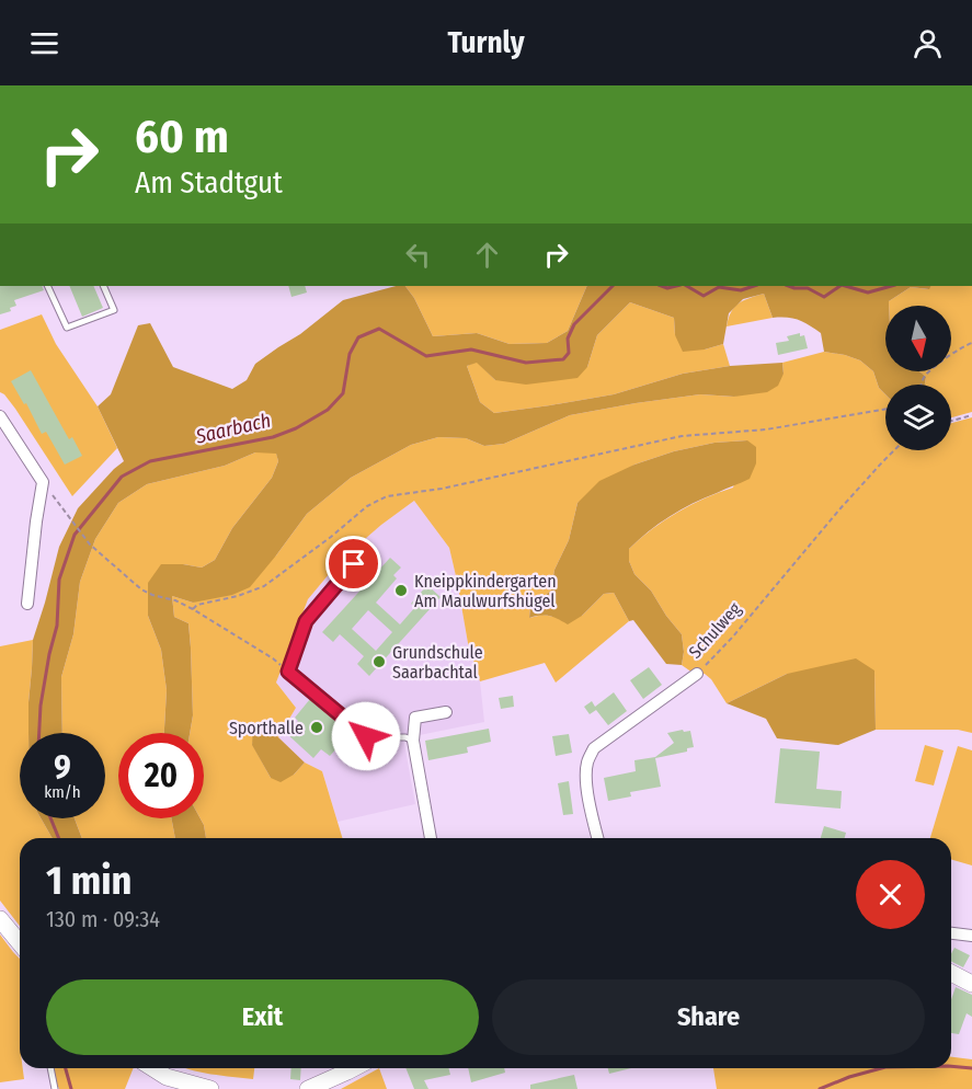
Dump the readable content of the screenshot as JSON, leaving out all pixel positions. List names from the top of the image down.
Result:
{
  "streets": {
    "street": ["Schulweg"]
  },
  "water": ["Saarbach"],
  "places": ["Kneippkindergarten Am Maulwurfshügel", "Grundschule Saarbachtal", "Sporthalle"],
  "north": "bottom",
  "page": {
    "header": "Turnly",
    "turn": ["60 m", "Am Stadtgut"],
    "speed": "9 km/h",
    "limit": "20",
    "heading": ["1 min", "130 m · 09:34"],
    "buttons": ["Exit", "Share"]
  }
}
